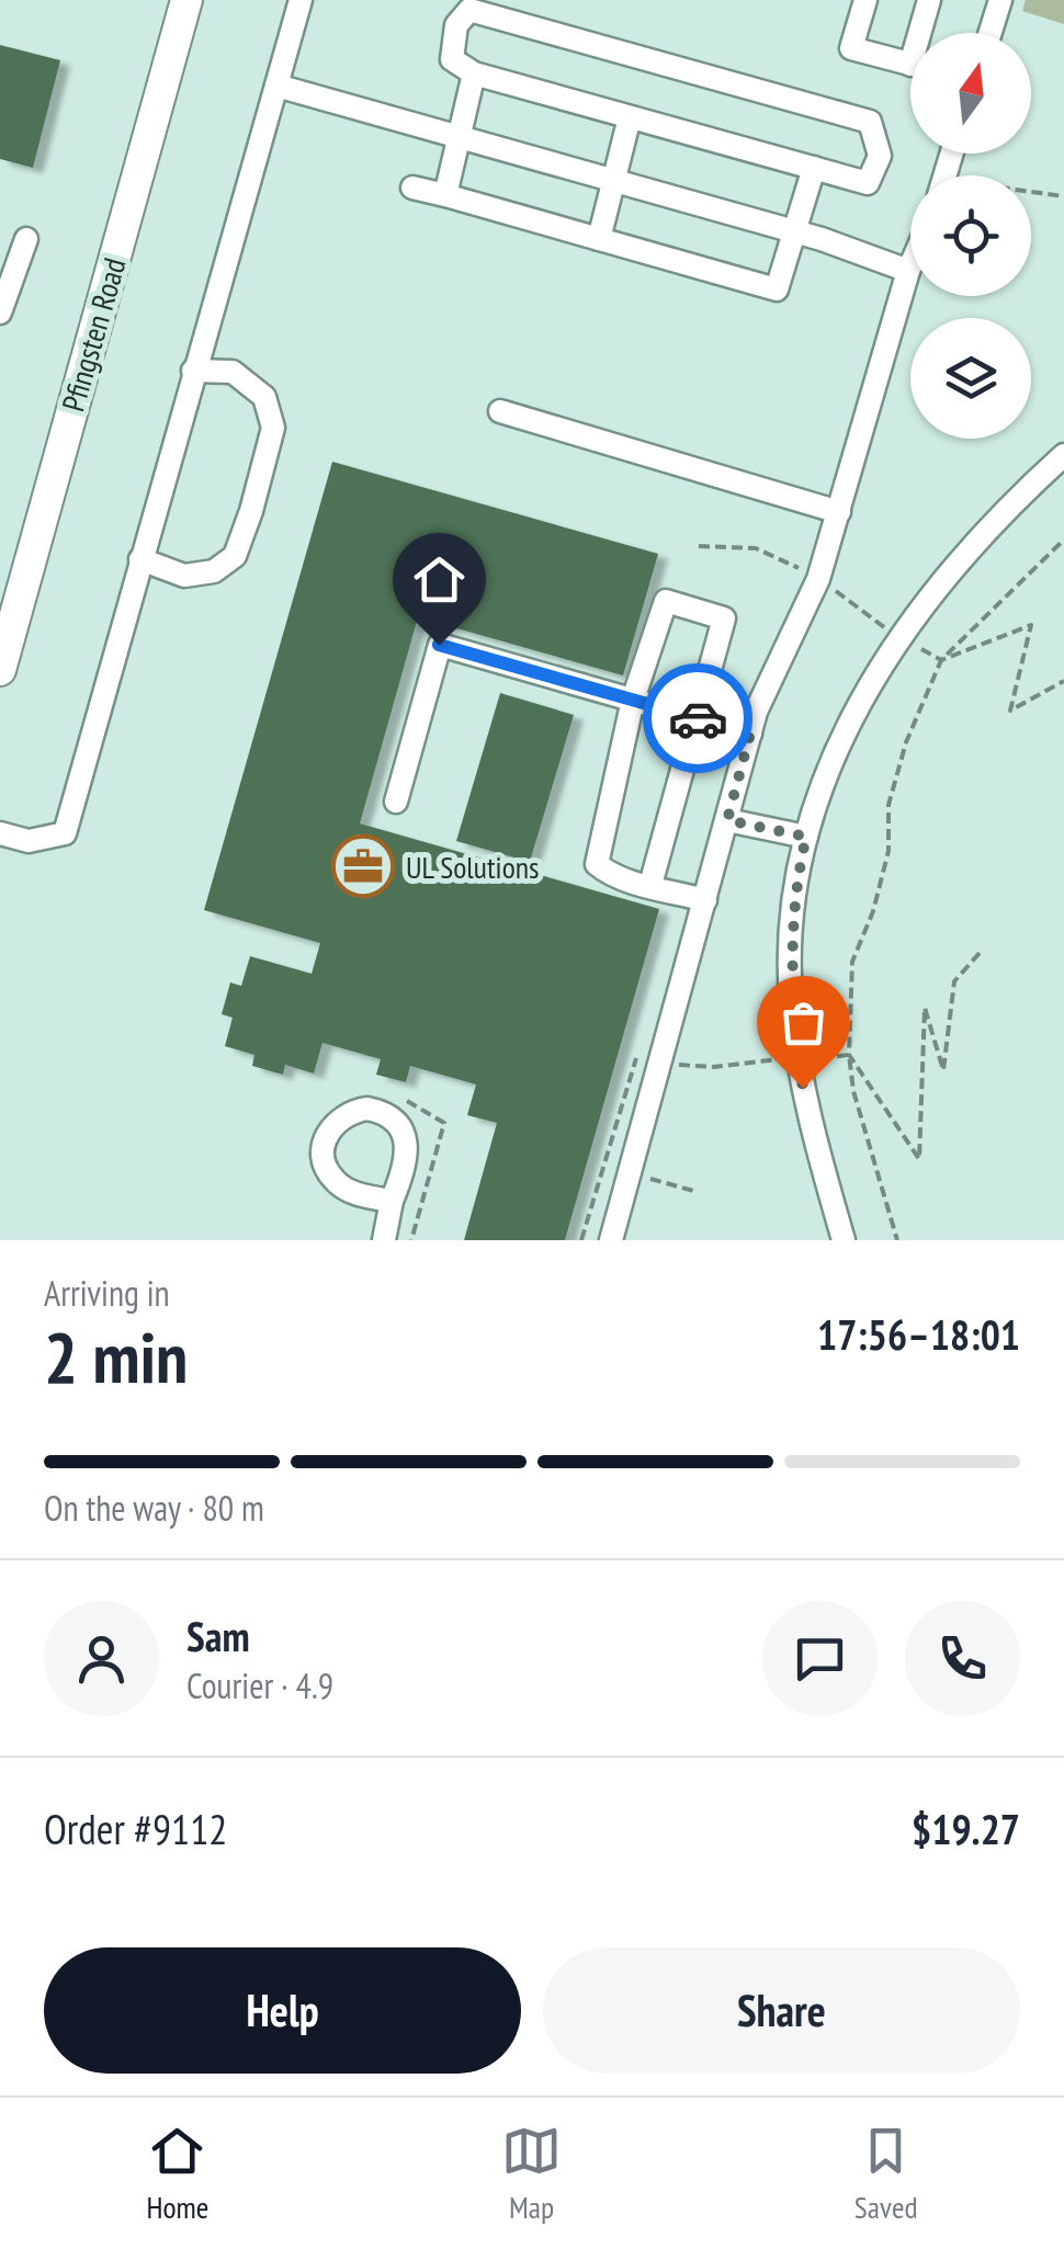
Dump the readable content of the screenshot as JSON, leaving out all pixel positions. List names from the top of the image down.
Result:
{
  "streets": {
    "main road": ["Pfingsten Road"]
  },
  "places": {
    "office": ["UL Solutions"]
  },
  "north": "top",
  "page": {
    "heading": ["2 min", "Arriving in", "17:56–18:01"],
    "panel": [
      "Sam",
      "Courier · 4.9",
      "Order #9112",
      "$19.27"
    ],
    "bar": "On the way · 80 m",
    "buttons": ["Help", "Share"],
    "tabs": ["Home", "Map", "Saved"]
  }
}
